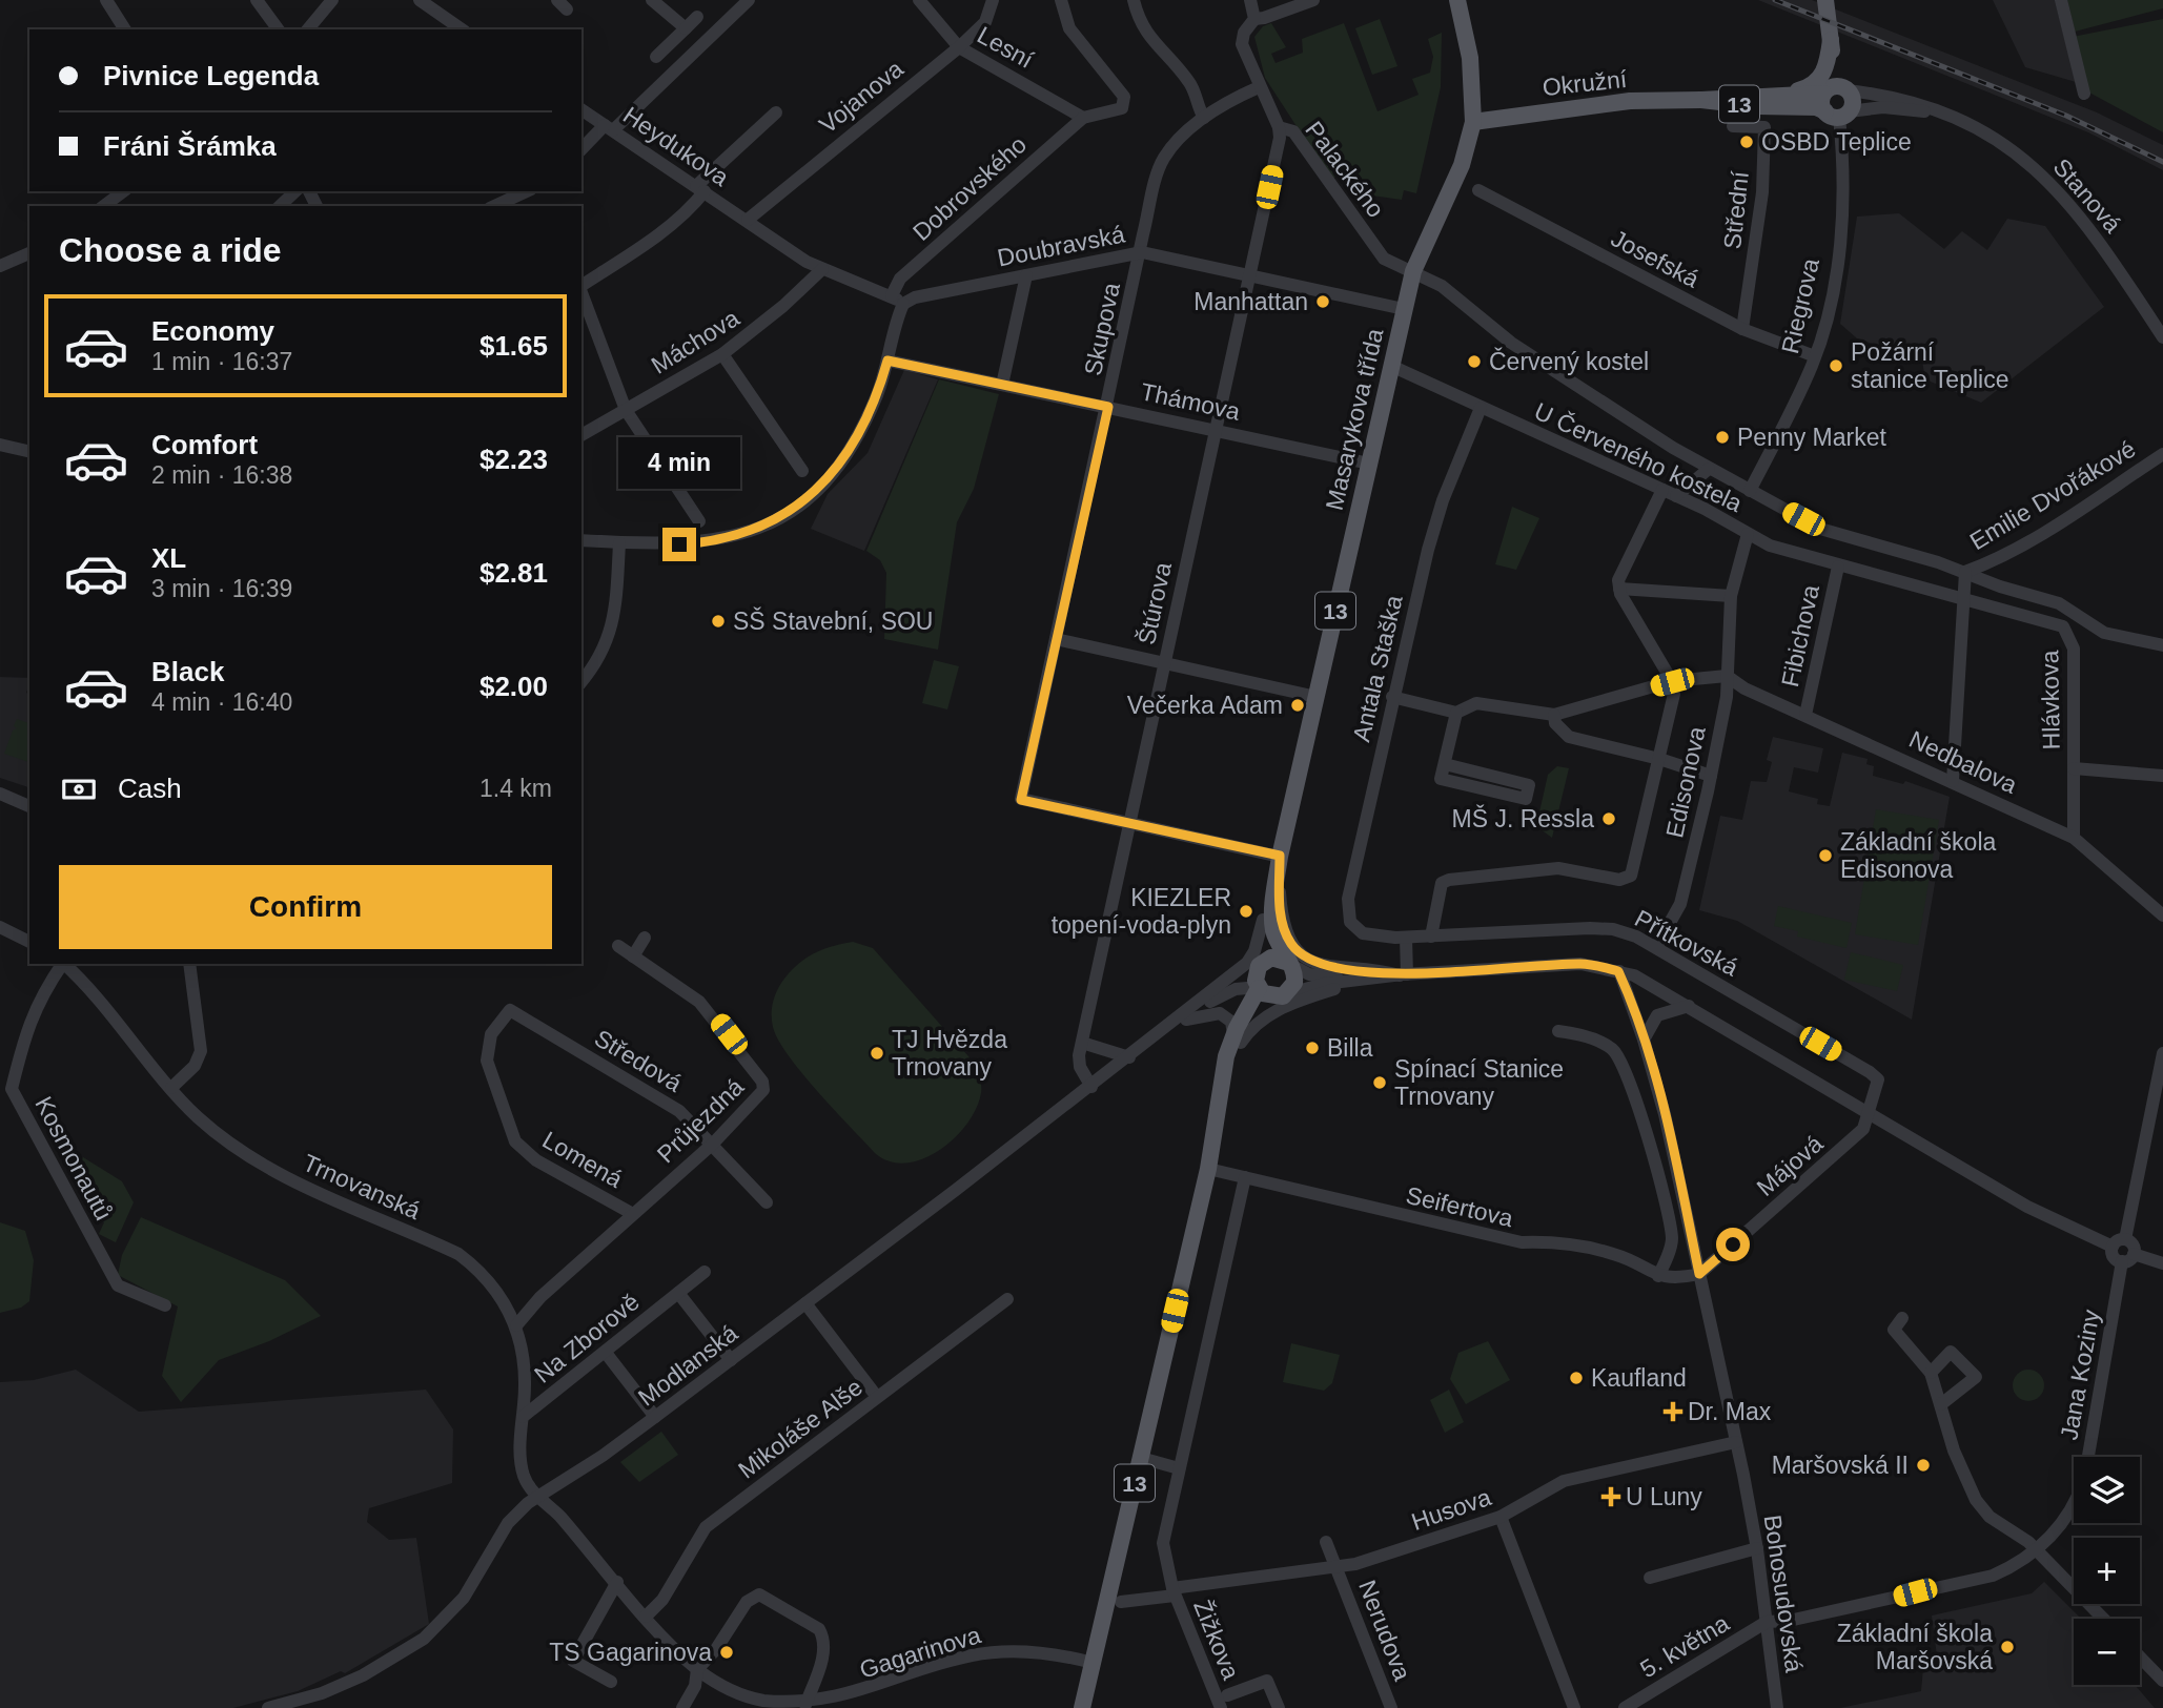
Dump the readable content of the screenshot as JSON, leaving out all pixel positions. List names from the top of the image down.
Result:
{
  "streets": {
    "main road": ["Okružní", "13", "Masarykova třída"],
    "street": [
      "Lesní",
      "Vojanova",
      "Heydukova",
      "Palackého",
      "Dobrovského",
      "Stanová",
      "Střední",
      "Doubravská",
      "Josefská",
      "Riegrova",
      "Skupova",
      "Máchova",
      "Thámova",
      "U Červeného kostela",
      "Emilie Dvořákové",
      "Štúrova",
      "Fibichova",
      "Antala Staška",
      "Hlávkova",
      "Nedbalova",
      "Edisonova",
      "Přítkovská",
      "Středová",
      "Průjezdná",
      "Kosmonautů",
      "Lomená",
      "Májová",
      "Trnovanská",
      "Seifertova",
      "Na Zborově",
      "Modlanská",
      "Jana Koziny",
      "Mikoláše Alše",
      "Husova",
      "Bohosudovská",
      "Nerudova",
      "Žižkova",
      "5. května",
      "Gagarinova"
    ]
  },
  "crossings": [
    ["Lesní", "Vojanova"],
    ["Lesní", "Dobrovského"],
    ["Okružní", "13"],
    ["Okružní", "Stanová"],
    ["Okružní", "Riegrova"],
    ["Okružní", "Masarykova třída"],
    ["Vojanova", "Heydukova"],
    ["13", "Stanová"],
    ["13", "Riegrova"],
    ["Palackého", "Skupova"],
    ["Palackého", "Masarykova třída"],
    ["Palackého", "U Červeného kostela"],
    ["Palackého", "Štúrova"],
    ["Dobrovského", "Doubravská"],
    ["Stanová", "Riegrova"],
    ["Střední", "Josefská"],
    ["Doubravská", "Skupova"],
    ["Doubravská", "Masarykova třída"],
    ["Doubravská", "Štúrova"],
    ["Josefská", "Riegrova"],
    ["Riegrova", "U Červeného kostela"],
    ["Skupova", "Thámova"],
    ["Skupova", "Štúrova"],
    ["Thámova", "Masarykova třída"],
    ["Thámova", "Štúrova"],
    ["Masarykova třída", "U Červeného kostela"],
    ["Masarykova třída", "Seifertova"],
    ["Masarykova třída", "Gagarinova"],
    ["U Červeného kostela", "Emilie Dvořákové"],
    ["U Červeného kostela", "Fibichova"],
    ["U Červeného kostela", "Antala Staška"],
    ["U Červeného kostela", "Hlávkova"],
    ["U Červeného kostela", "Edisonova"],
    ["Štúrova", "Modlanská"],
    ["Fibichova", "Nedbalova"],
    ["Antala Staška", "Přítkovská"],
    ["Hlávkova", "Nedbalova"],
    ["Nedbalova", "Edisonova"],
    ["Edisonova", "Přítkovská"],
    ["Přítkovská", "Májová"],
    ["Středová", "Průjezdná"],
    ["Středová", "Lomená"],
    ["Průjezdná", "Lomená"],
    ["Průjezdná", "Trnovanská"],
    ["Májová", "Seifertova"],
    ["Májová", "Bohosudovská"],
    ["Trnovanská", "Na Zborově"],
    ["Trnovanská", "Modlanská"],
    ["Trnovanská", "Gagarinova"],
    ["Seifertova", "Bohosudovská"],
    ["Seifertova", "Žižkova"],
    ["Modlanská", "Gagarinova"],
    ["Jana Koziny", "Bohosudovská"],
    ["Jana Koziny", "5. května"],
    ["Mikoláše Alše", "Gagarinova"],
    ["Husova", "Bohosudovská"],
    ["Husova", "Nerudova"],
    ["Husova", "Žižkova"],
    ["Bohosudovská", "5. května"]
  ],
  "places": {
    "other": [
      "OSBD Teplice",
      "Manhattan",
      "Červený kostel",
      "Požární stanice Teplice",
      "Penny Market",
      "SŠ Stavební, SOU",
      "Večerka Adam",
      "MŠ J. Ressla",
      "Základní škola Edisonova",
      "KIEZLER topení-voda-plyn",
      "Billa",
      "TJ Hvězda Trnovany",
      "Spínací Stanice Trnovany",
      "Kaufland",
      "Maršovská II",
      "Základní škola Maršovská",
      "TS Gagarinova"
    ],
    "health": ["Dr. Max", "U Luny"]
  },
  "page": {
    "banner": ["Pivnice Legenda", "Fráni Šrámka"],
    "heading": "Choose a ride",
    "list": [
      {
        "name": "Economy",
        "note": "1 min · 16:37",
        "value": "$1.65"
      },
      {
        "name": "Comfort",
        "note": "2 min · 16:38",
        "value": "$2.23"
      },
      {
        "name": "XL",
        "note": "3 min · 16:39",
        "value": "$2.81"
      },
      {
        "name": "Black",
        "note": "4 min · 16:40",
        "value": "$2.00"
      }
    ],
    "bubble": "4 min",
    "pay": ["Cash", "1.4 km"],
    "buttons": "Confirm",
    "map_buttons": ["+", "−"]
  }
}
